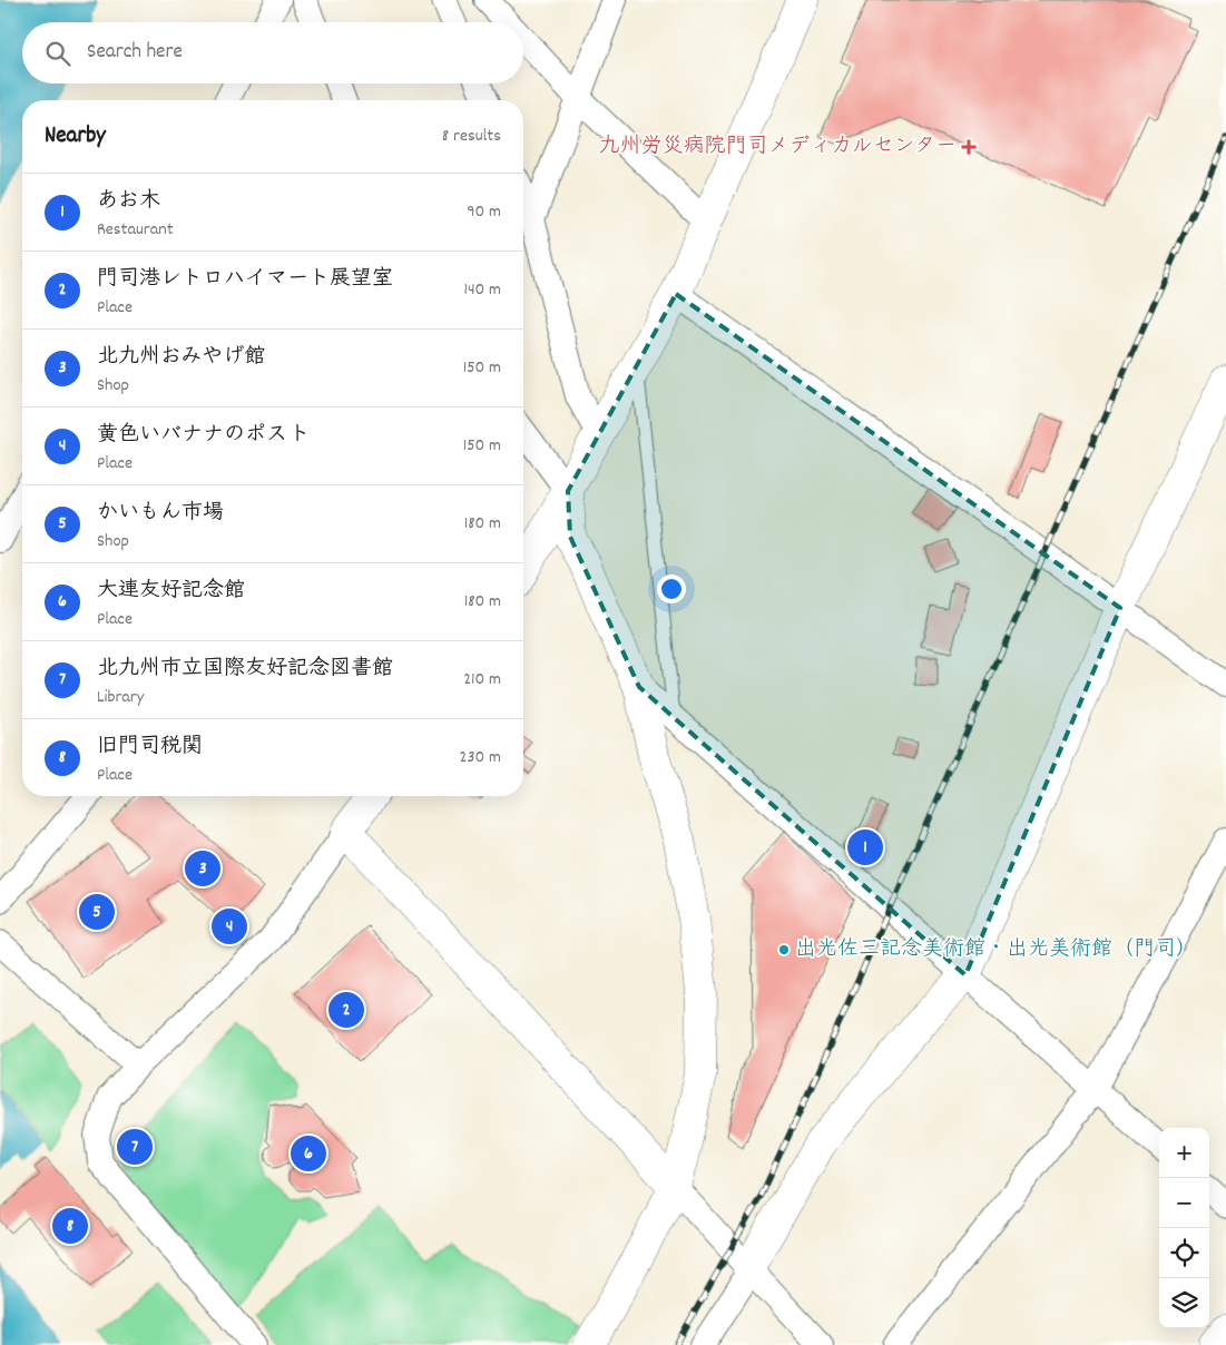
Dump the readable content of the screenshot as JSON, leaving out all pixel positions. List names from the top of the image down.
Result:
{
  "places": {
    "health": ["九州労災病院門司メディカルセンター"],
    "other": ["出光佐三記念美術館・出光美術館（門司）"]
  },
  "page": {
    "search": "Search here",
    "heading": ["Nearby", "8 results"],
    "list": [
      {
        "mark": "1",
        "name": "あお木",
        "note": "Restaurant",
        "value": "90 m"
      },
      {
        "mark": "2",
        "name": "門司港レトロハイマート展望室",
        "note": "Place",
        "value": "140 m"
      },
      {
        "mark": "3",
        "name": "北九州おみやげ館",
        "note": "Shop",
        "value": "150 m"
      },
      {
        "mark": "4",
        "name": "黄色いバナナのポスト",
        "note": "Place",
        "value": "150 m"
      },
      {
        "mark": "5",
        "name": "かいもん市場",
        "note": "Shop",
        "value": "180 m"
      },
      {
        "mark": "6",
        "name": "大連友好記念館",
        "note": "Place",
        "value": "180 m"
      },
      {
        "mark": "7",
        "name": "北九州市立国際友好記念図書館",
        "note": "Library",
        "value": "210 m"
      },
      {
        "mark": "8",
        "name": "旧門司税関",
        "note": "Place",
        "value": "230 m"
      }
    ],
    "pins": [
      "1",
      "3",
      "5",
      "4",
      "2",
      "7",
      "6",
      "8"
    ],
    "map_buttons": ["+", "−"]
  }
}
